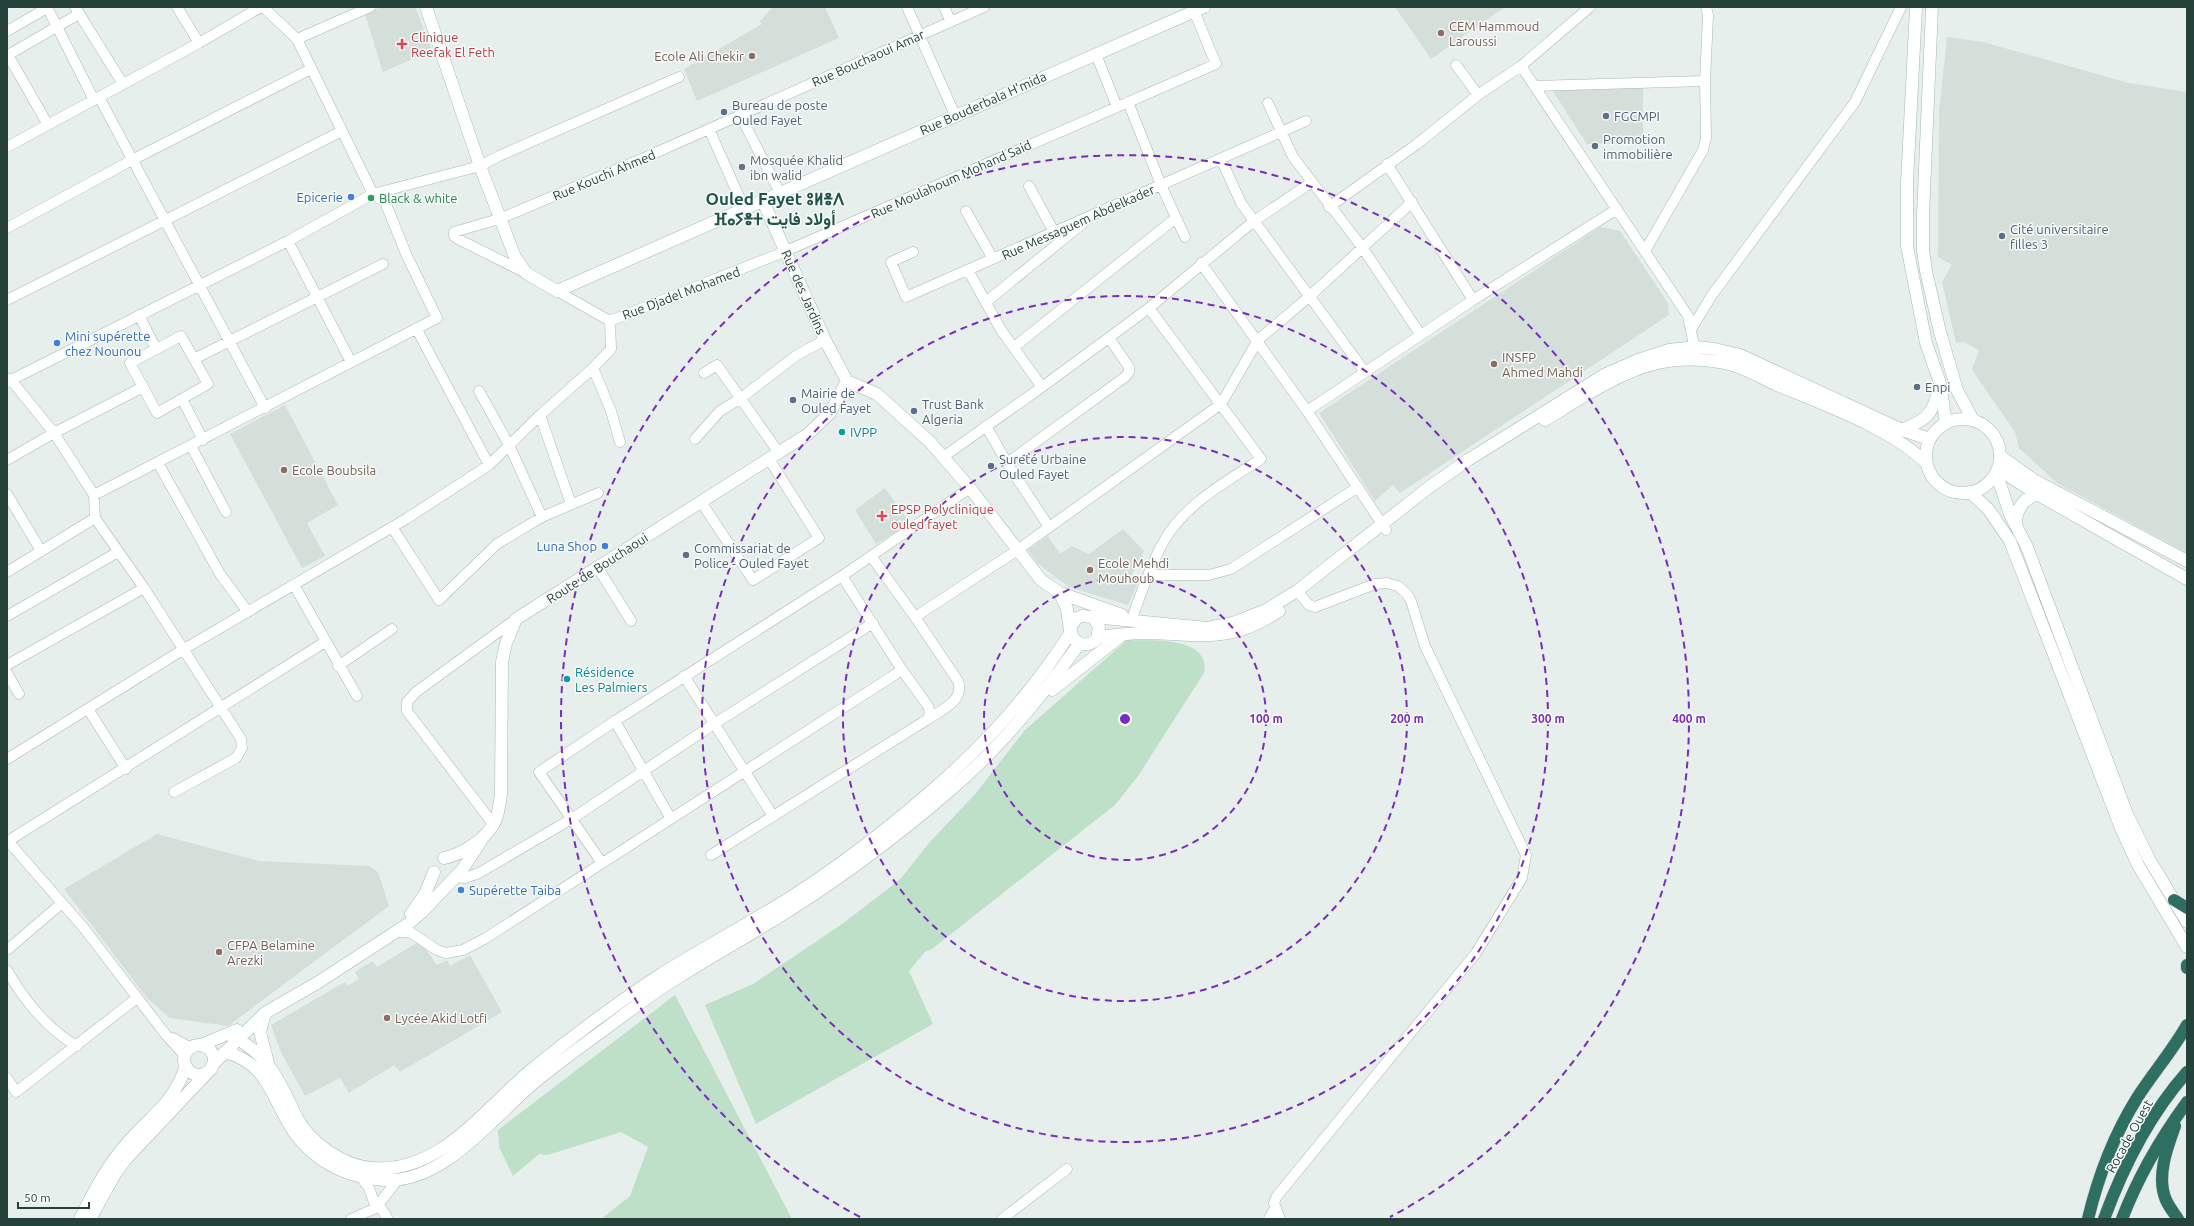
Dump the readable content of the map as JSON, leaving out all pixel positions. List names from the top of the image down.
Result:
{
  "streets": {
    "highway": ["Rocade Ouest"],
    "main road": ["Rue Bouderbala H'mida", "Rue des Jardins", "Route de Bouchaoui"],
    "street": [
      "Rue Bouchaoui Amar",
      "Rue Kouchi Ahmed",
      "Rue Moulahoum Mohand Said",
      "Rue Messaguem Abdelkader",
      "Rue Djadel Mohamed"
    ]
  },
  "crossings": [
    ["Rue Bouchaoui Amar", "Rue Kouchi Ahmed"],
    ["Rue Bouderbala H'mida", "Rue Moulahoum Mohand Said"],
    ["Rue Bouderbala H'mida", "Rue des Jardins"],
    ["Rue Bouderbala H'mida", "Rue Djadel Mohamed"],
    ["Rue Moulahoum Mohand Said", "Rue des Jardins"],
    ["Rue Moulahoum Mohand Said", "Rue Djadel Mohamed"],
    ["Rue des Jardins", "Rue Djadel Mohamed"],
    ["Rue des Jardins", "Route de Bouchaoui"]
  ],
  "districts": ["Ouled Fayet ⵓⵍⴻⴷ ⴼⴰⵢⴻⵜ أولاد فايت"],
  "places": {
    "other": [
      "CEM Hammoud Laroussi",
      "Ecole Ali Chekir",
      "Bureau de poste Ouled Fayet",
      "FGCMPI",
      "Promotion immobilière",
      "Mosquée Khalid ibn walid",
      "Epicerie",
      "Black & white",
      "Cité universitaire filles 3",
      "Mini supérette chez Nounou",
      "INSFP Ahmed Mahdi",
      "Enpi",
      "Mairie de Ouled Fayet",
      "Trust Bank Algeria",
      "IVPP",
      "Sureté Urbaine Ouled Fayet",
      "Ecole Boubsila",
      "Luna Shop",
      "Commissariat de Police - Ouled Fayet",
      "Ecole Mehdi Mouhoub",
      "Résidence Les Palmiers",
      "Supérette Taiba",
      "CFPA Belamine Arezki",
      "Lycée Akid Lotfi"
    ],
    "health": ["Clinique Reefak El Feth", "EPSP Polyclinique ouled fayet"]
  },
  "scale_bar": "50 m",
  "rings": [
    "100 m",
    "200 m",
    "300 m",
    "400 m"
  ]
}
